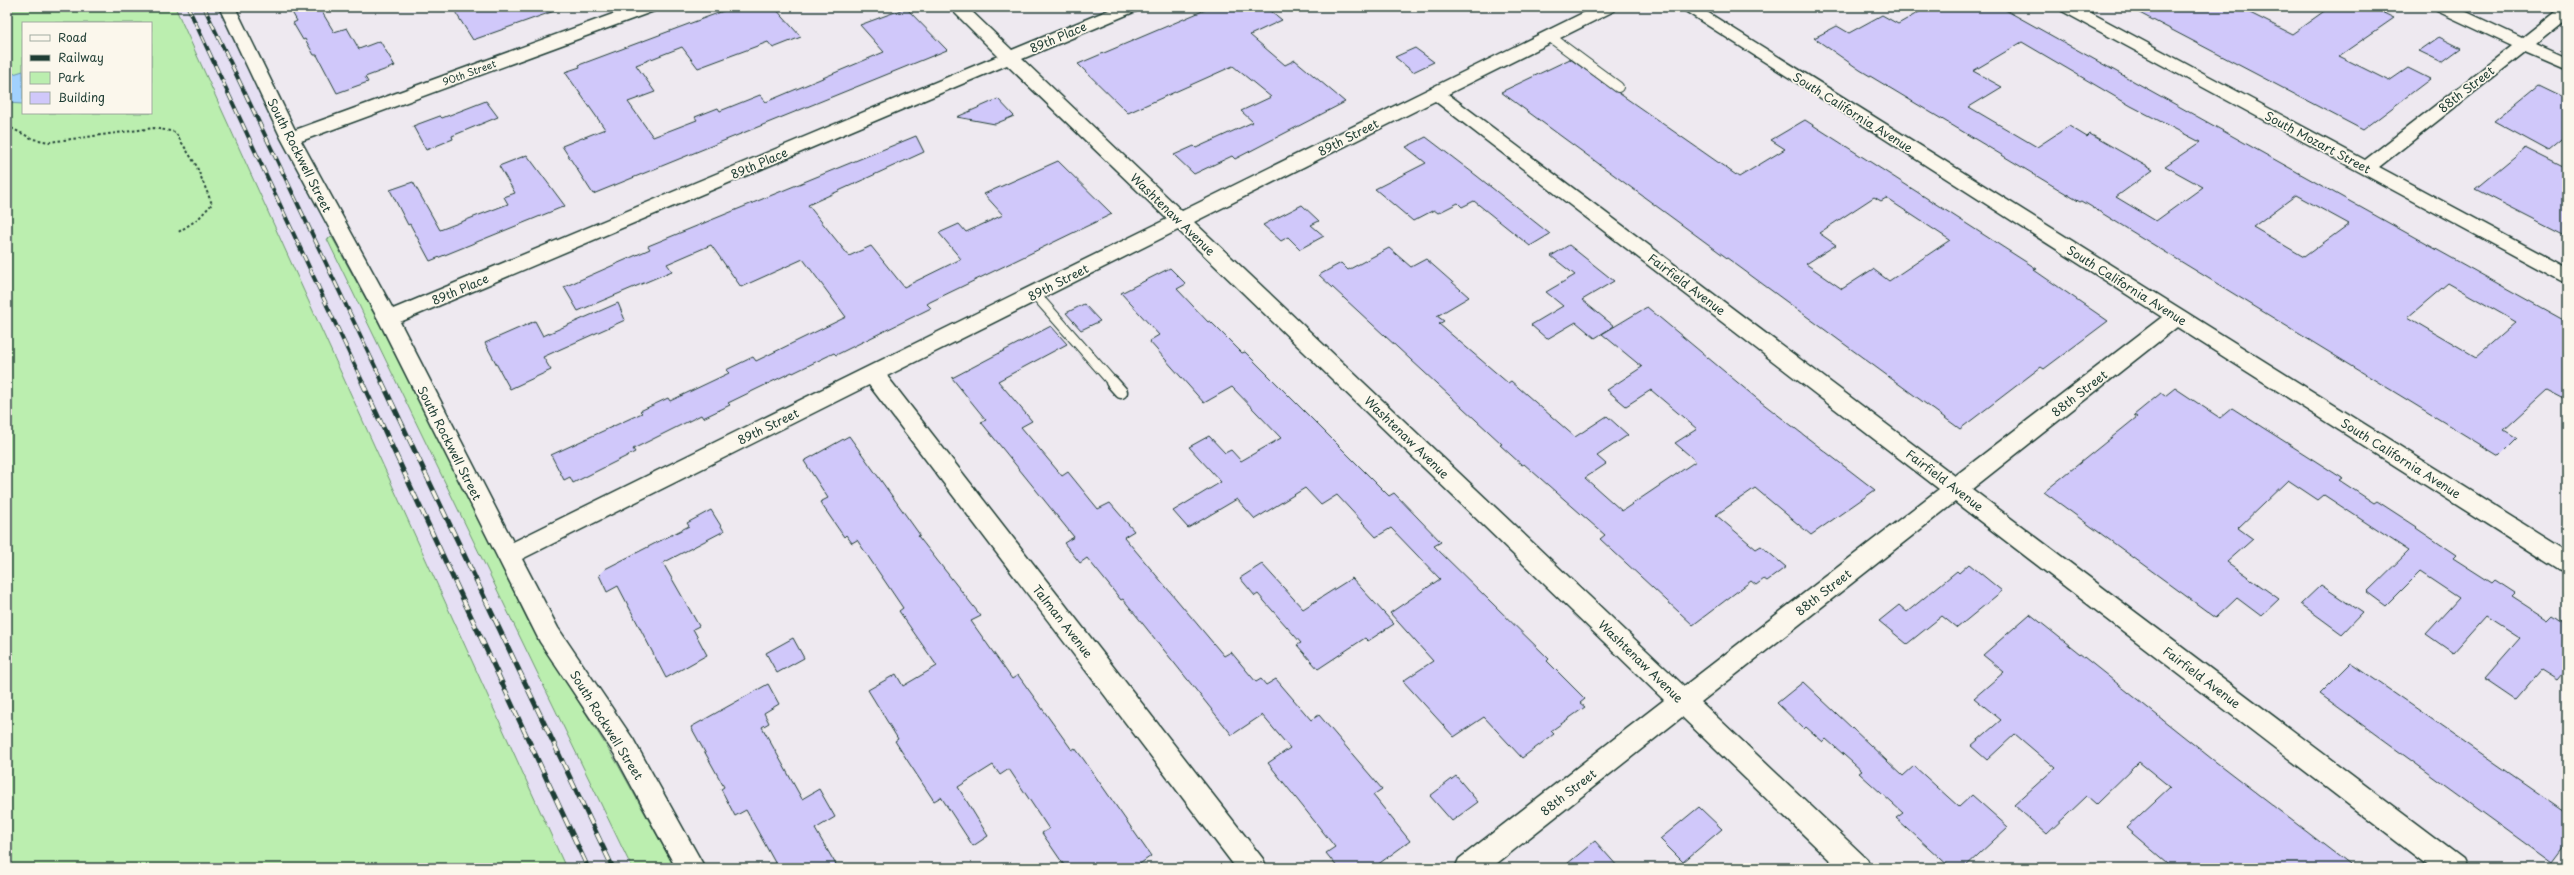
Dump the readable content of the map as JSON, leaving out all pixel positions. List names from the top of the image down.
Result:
{
  "streets": {
    "street": [
      "89th Place",
      "90th Street",
      "88th Street",
      "South California Avenue",
      "89th Street",
      "South Mozart Street",
      "South Rockwell Street",
      "Washtenaw Avenue",
      "Fairfield Avenue",
      "Talman Avenue"
    ]
  },
  "crossings": [
    ["89th Place", "South Rockwell Street"],
    ["89th Place", "Washtenaw Avenue"],
    ["90th Street", "South Rockwell Street"],
    ["88th Street", "South California Avenue"],
    ["88th Street", "South Mozart Street"],
    ["88th Street", "Washtenaw Avenue"],
    ["88th Street", "Fairfield Avenue"],
    ["89th Street", "South Rockwell Street"],
    ["89th Street", "Washtenaw Avenue"],
    ["89th Street", "Fairfield Avenue"],
    ["89th Street", "Talman Avenue"]
  ],
  "legend": [
    "Road",
    "Railway",
    "Park",
    "Building"
  ]
}
